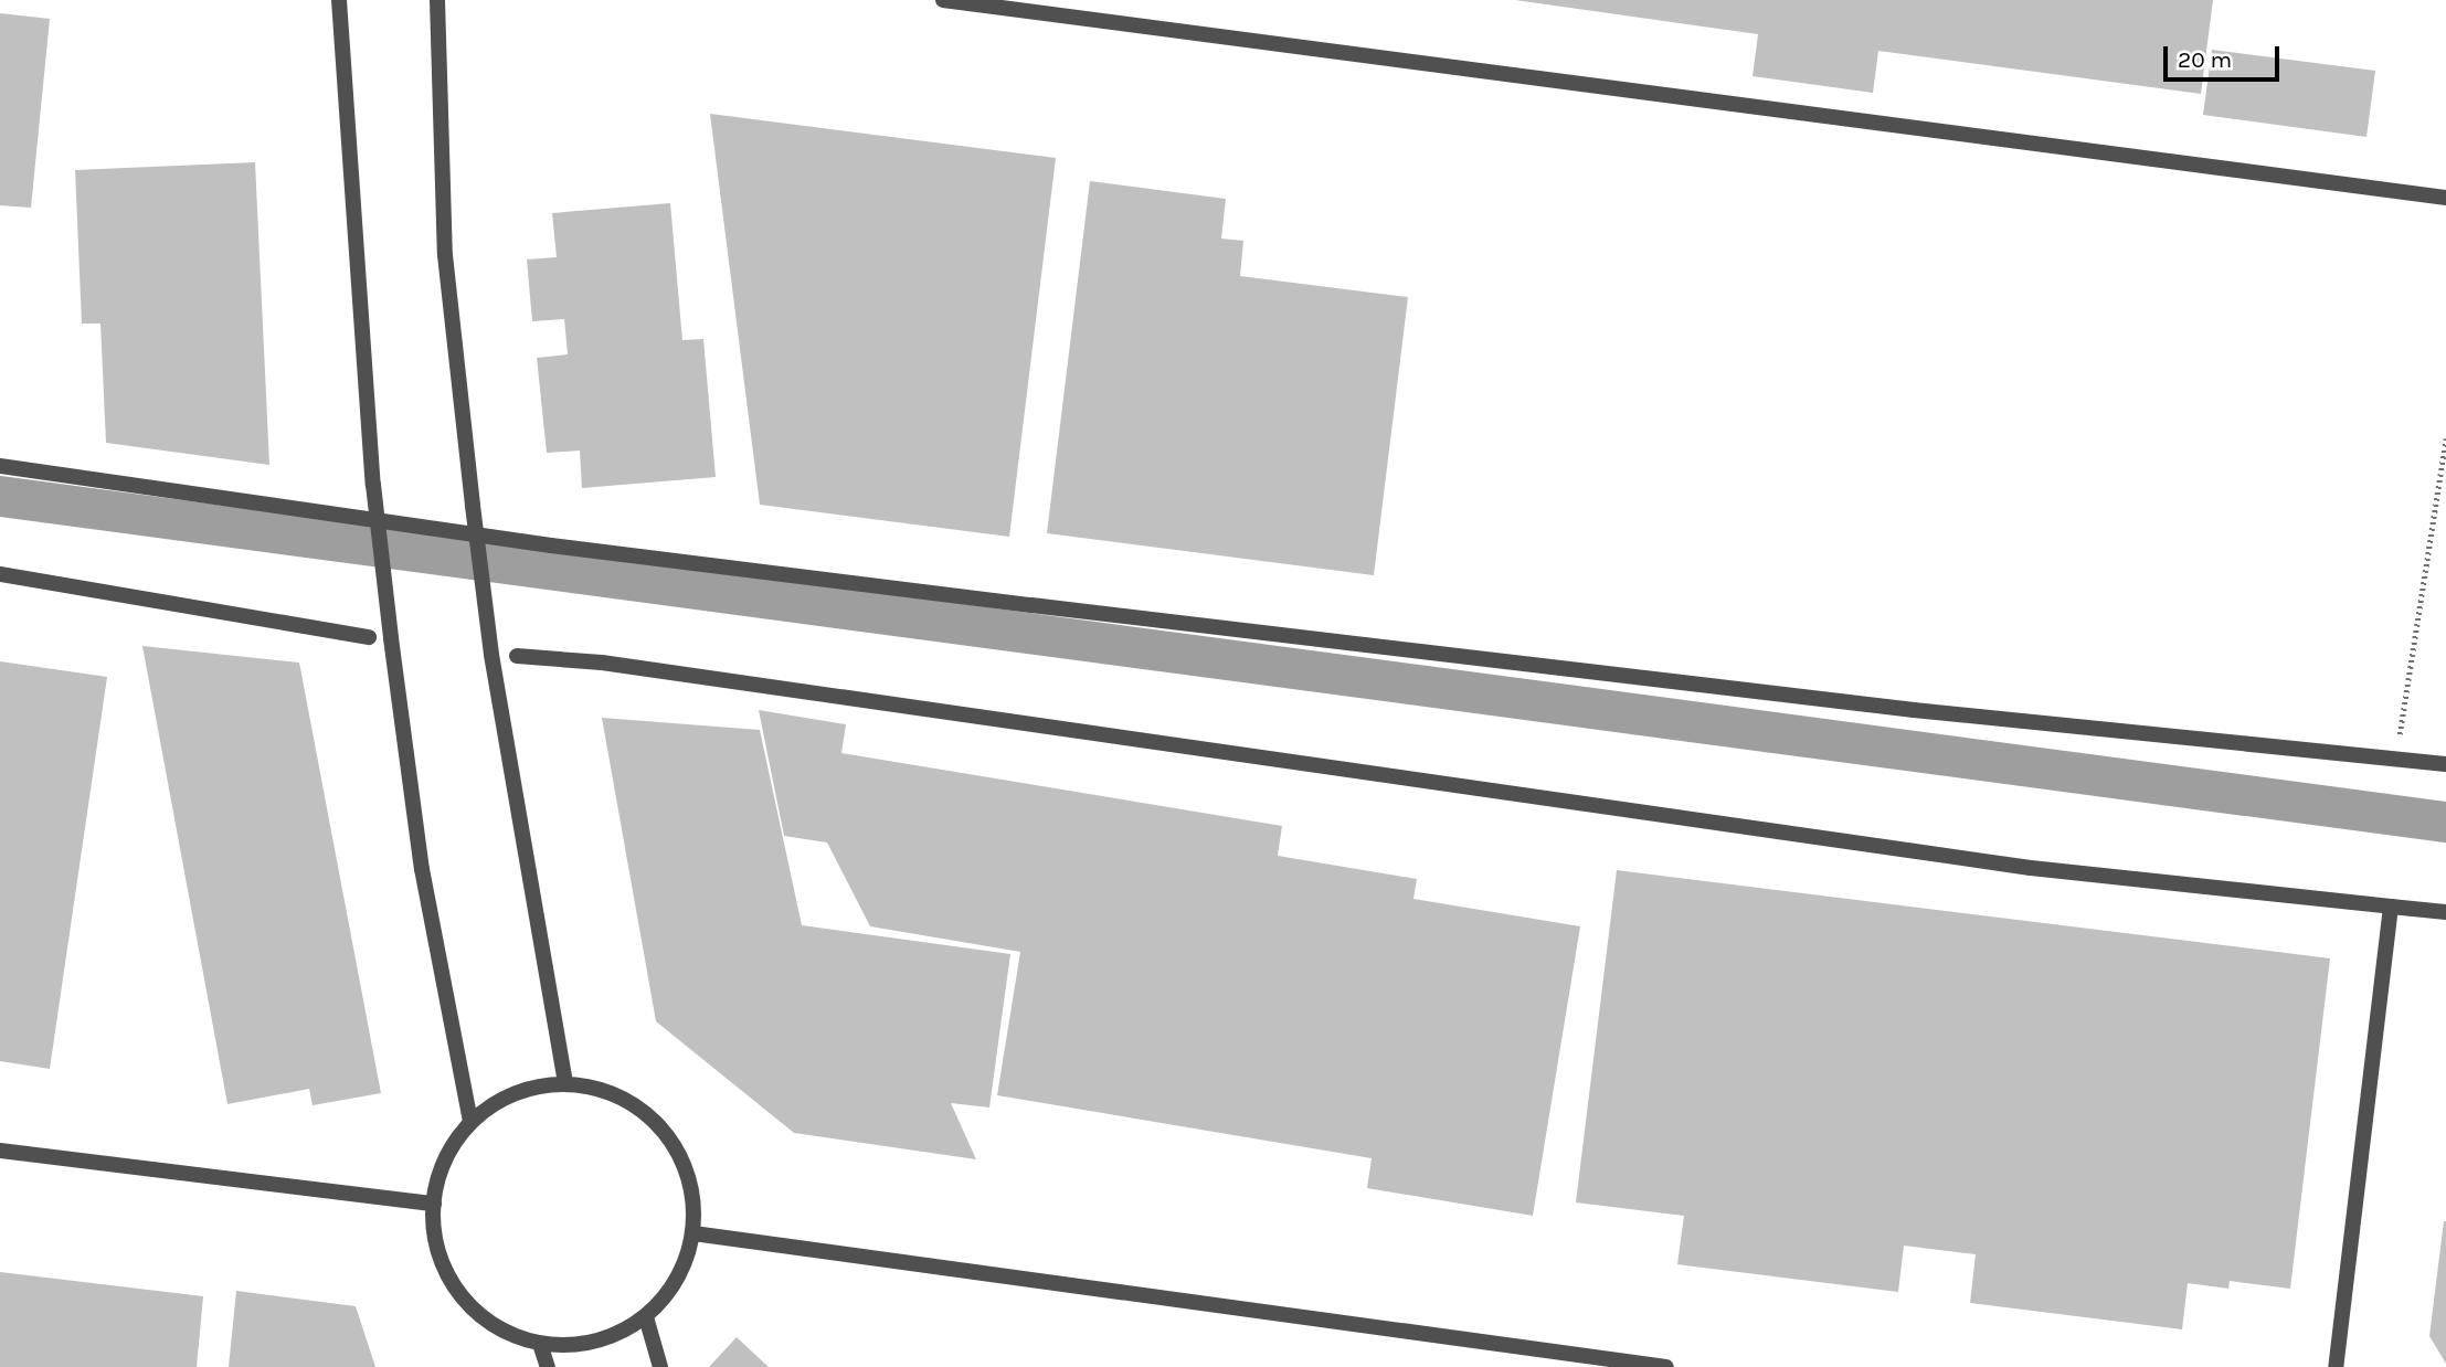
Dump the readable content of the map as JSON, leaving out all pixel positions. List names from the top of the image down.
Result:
{
  "scale_bar": "20 m"
}
